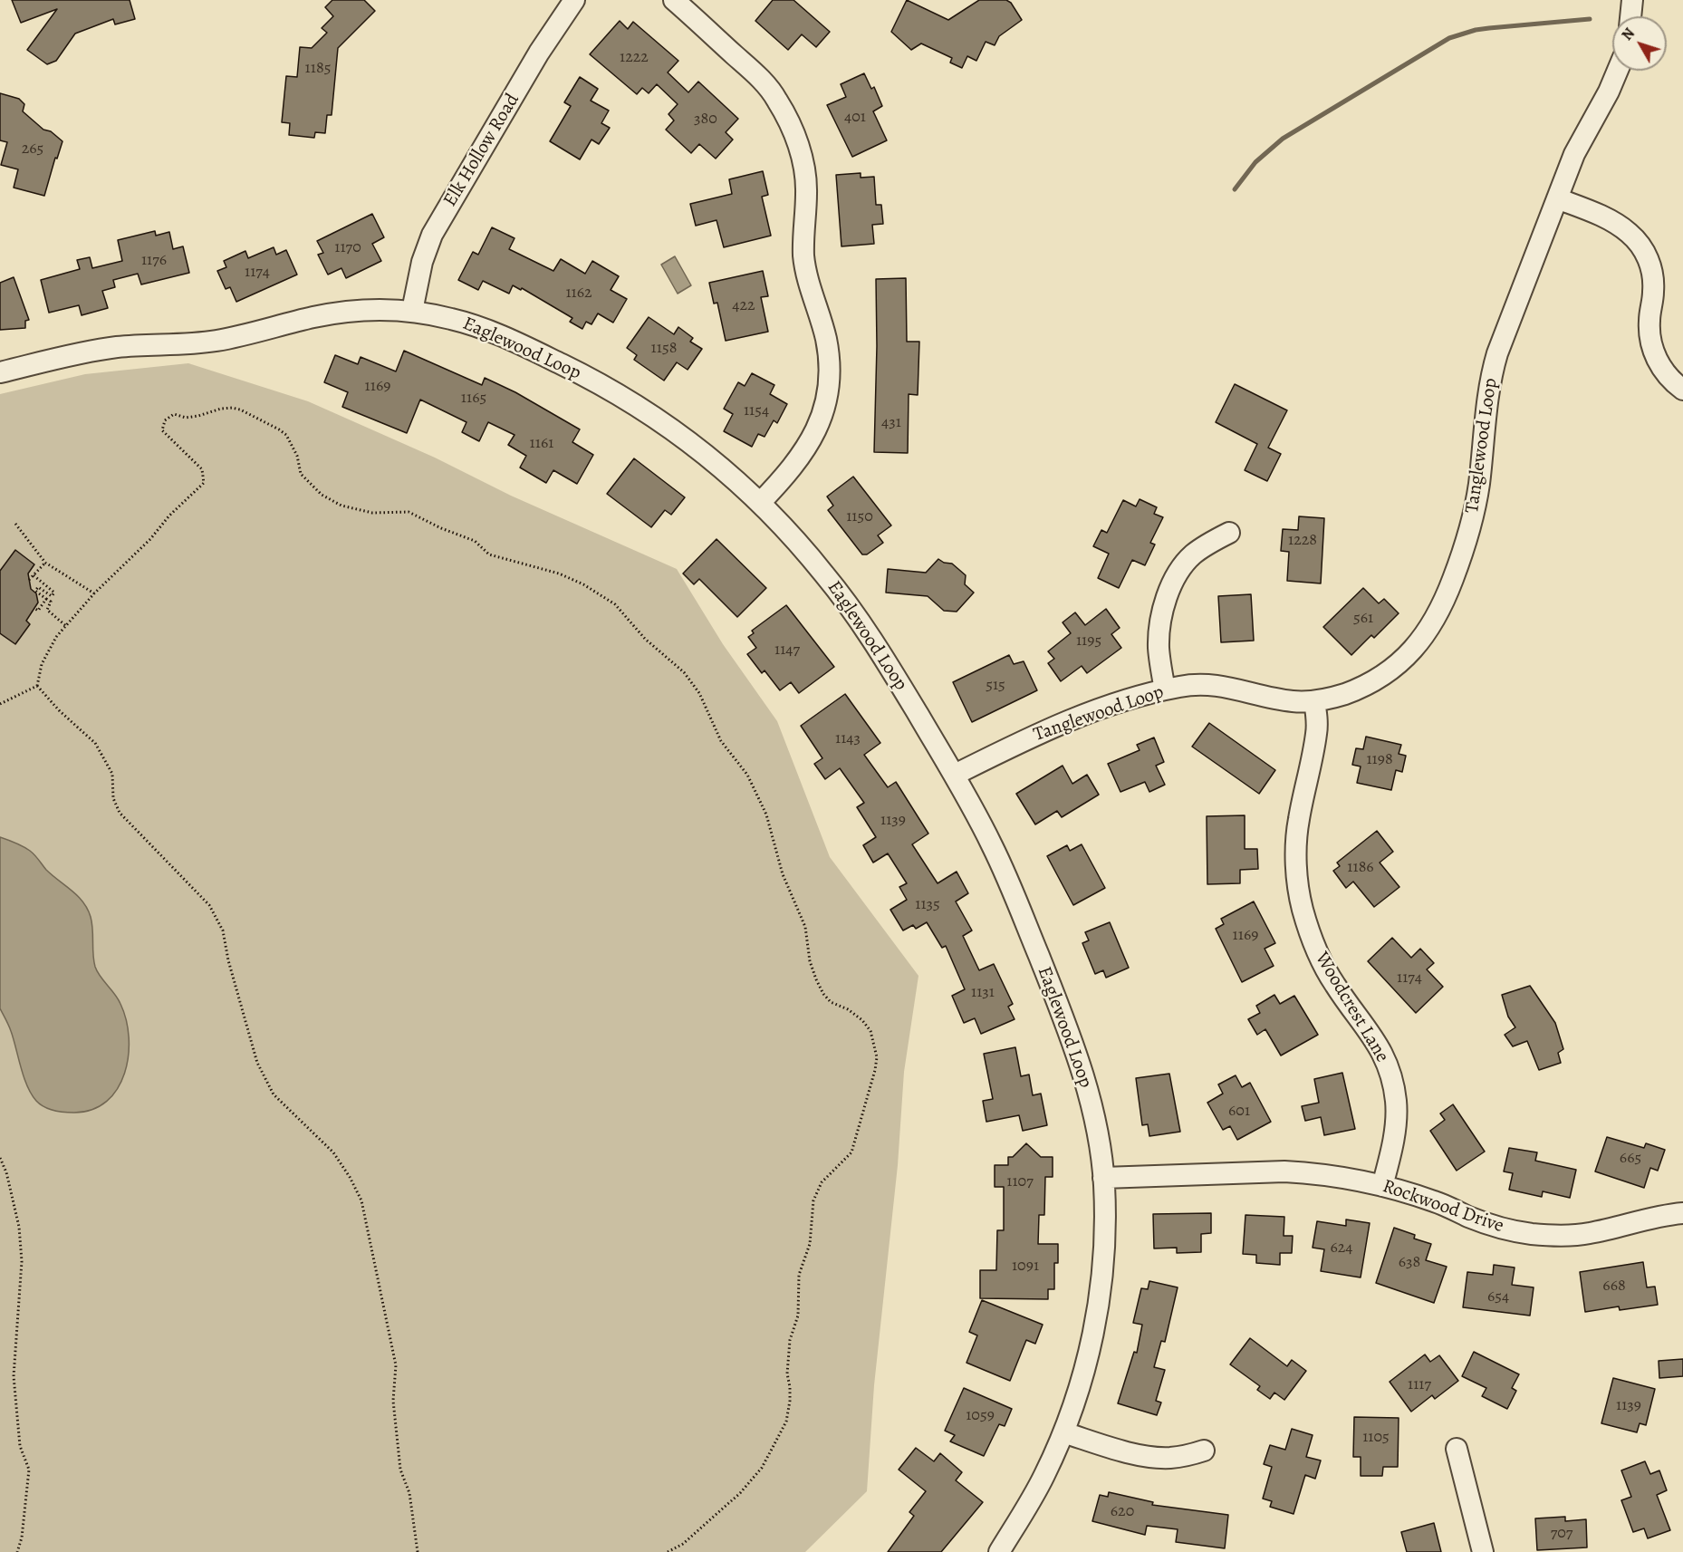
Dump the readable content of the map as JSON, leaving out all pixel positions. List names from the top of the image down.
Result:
{
  "streets": {
    "street": [
      "Elk Hollow Road",
      "Eaglewood Loop",
      "Tanglewood Loop",
      "Woodcrest Lane",
      "Rockwood Drive"
    ]
  },
  "crossings": [
    ["Elk Hollow Road", "Eaglewood Loop"],
    ["Eaglewood Loop", "Tanglewood Loop"],
    ["Eaglewood Loop", "Rockwood Drive"],
    ["Tanglewood Loop", "Woodcrest Lane"],
    ["Woodcrest Lane", "Rockwood Drive"]
  ],
  "house_numbers": [
    "1222",
    "1185",
    "401",
    "380",
    "265",
    "1170",
    "1176",
    "1174",
    "1162",
    "422",
    "1158",
    "1169",
    "1165",
    "1154",
    "431",
    "1161",
    "1150",
    "1228",
    "561",
    "1195",
    "1147",
    "515",
    "1143",
    "1198",
    "1139",
    "1186",
    "1135",
    "1169",
    "1174",
    "1131",
    "601",
    "665",
    "1107",
    "624",
    "638",
    "1091",
    "668",
    "654",
    "1117",
    "1139",
    "1059",
    "1105",
    "620",
    "707"
  ],
  "north": "top left"
}
